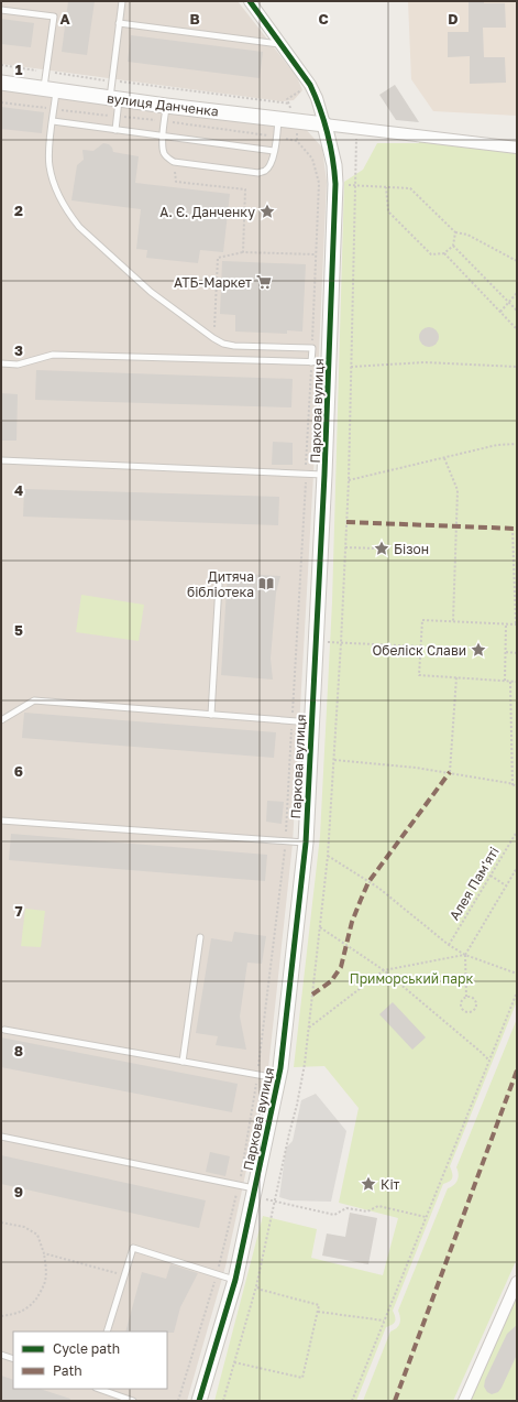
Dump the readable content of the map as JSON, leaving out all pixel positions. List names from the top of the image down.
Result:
{
  "streets": {
    "street": ["вулиця Данченка", "Паркова вулиця"],
    "path": ["Алея Пам'яті"]
  },
  "crossings": [
    ["вулиця Данченка", "Паркова вулиця"]
  ],
  "parks": ["Приморський парк"],
  "places": {
    "place": [
      "А. Є. Данченку",
      "Бізон",
      "Обеліск Cлави",
      "Кіт"
    ],
    "supermarket": ["АТБ-Маркет"],
    "library": ["Дитяча бібліотека"]
  },
  "legend": ["Cycle path", "Path"],
  "grid": {
    "columns": [
      "A",
      "B",
      "C",
      "D"
    ],
    "rows": [
      "1",
      "2",
      "3",
      "4",
      "5",
      "6",
      "7",
      "8",
      "9"
    ]
  }
}
